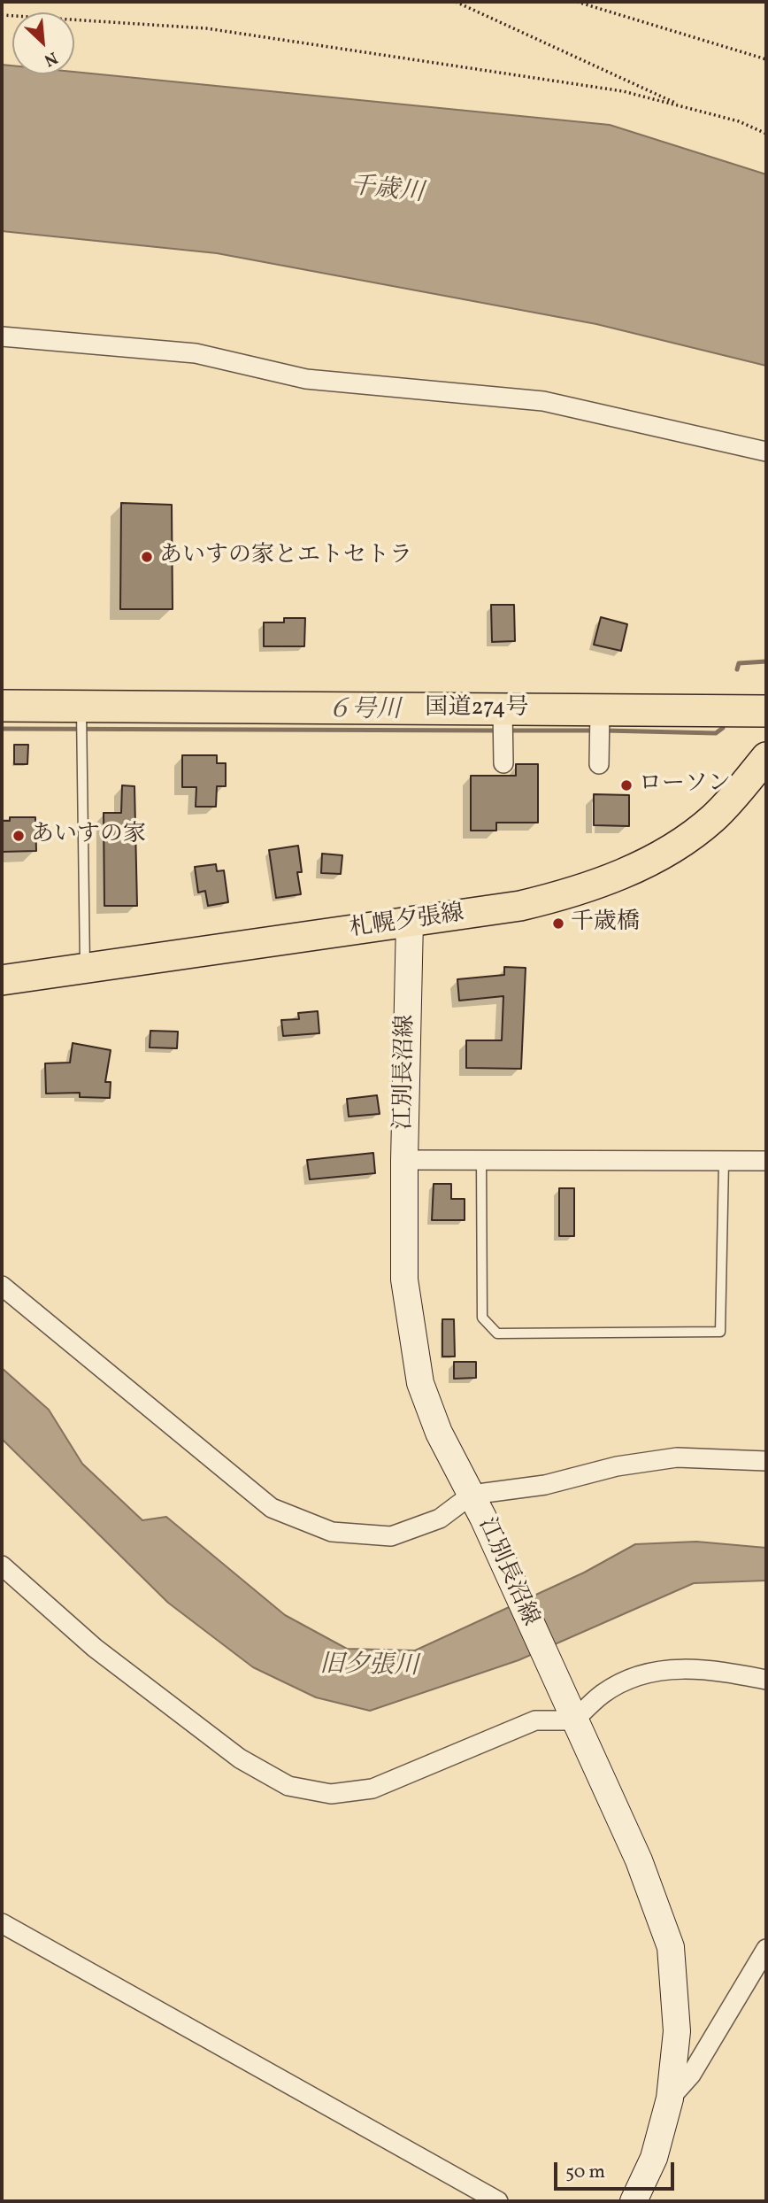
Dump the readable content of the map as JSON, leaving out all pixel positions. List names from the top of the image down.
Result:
{
  "streets": {
    "highway": ["国道274号"],
    "main road": ["札幌夕張線", "江別長沼線"]
  },
  "crossings": [
    ["札幌夕張線", "江別長沼線"]
  ],
  "water": ["千歳川", "６号川", "旧夕張川"],
  "places": [
    "あいすの家とエトセトラ",
    "ローソン",
    "あいすの家",
    "千歳橋"
  ],
  "scale_bar": "50 m",
  "north": "bottom right"
}
